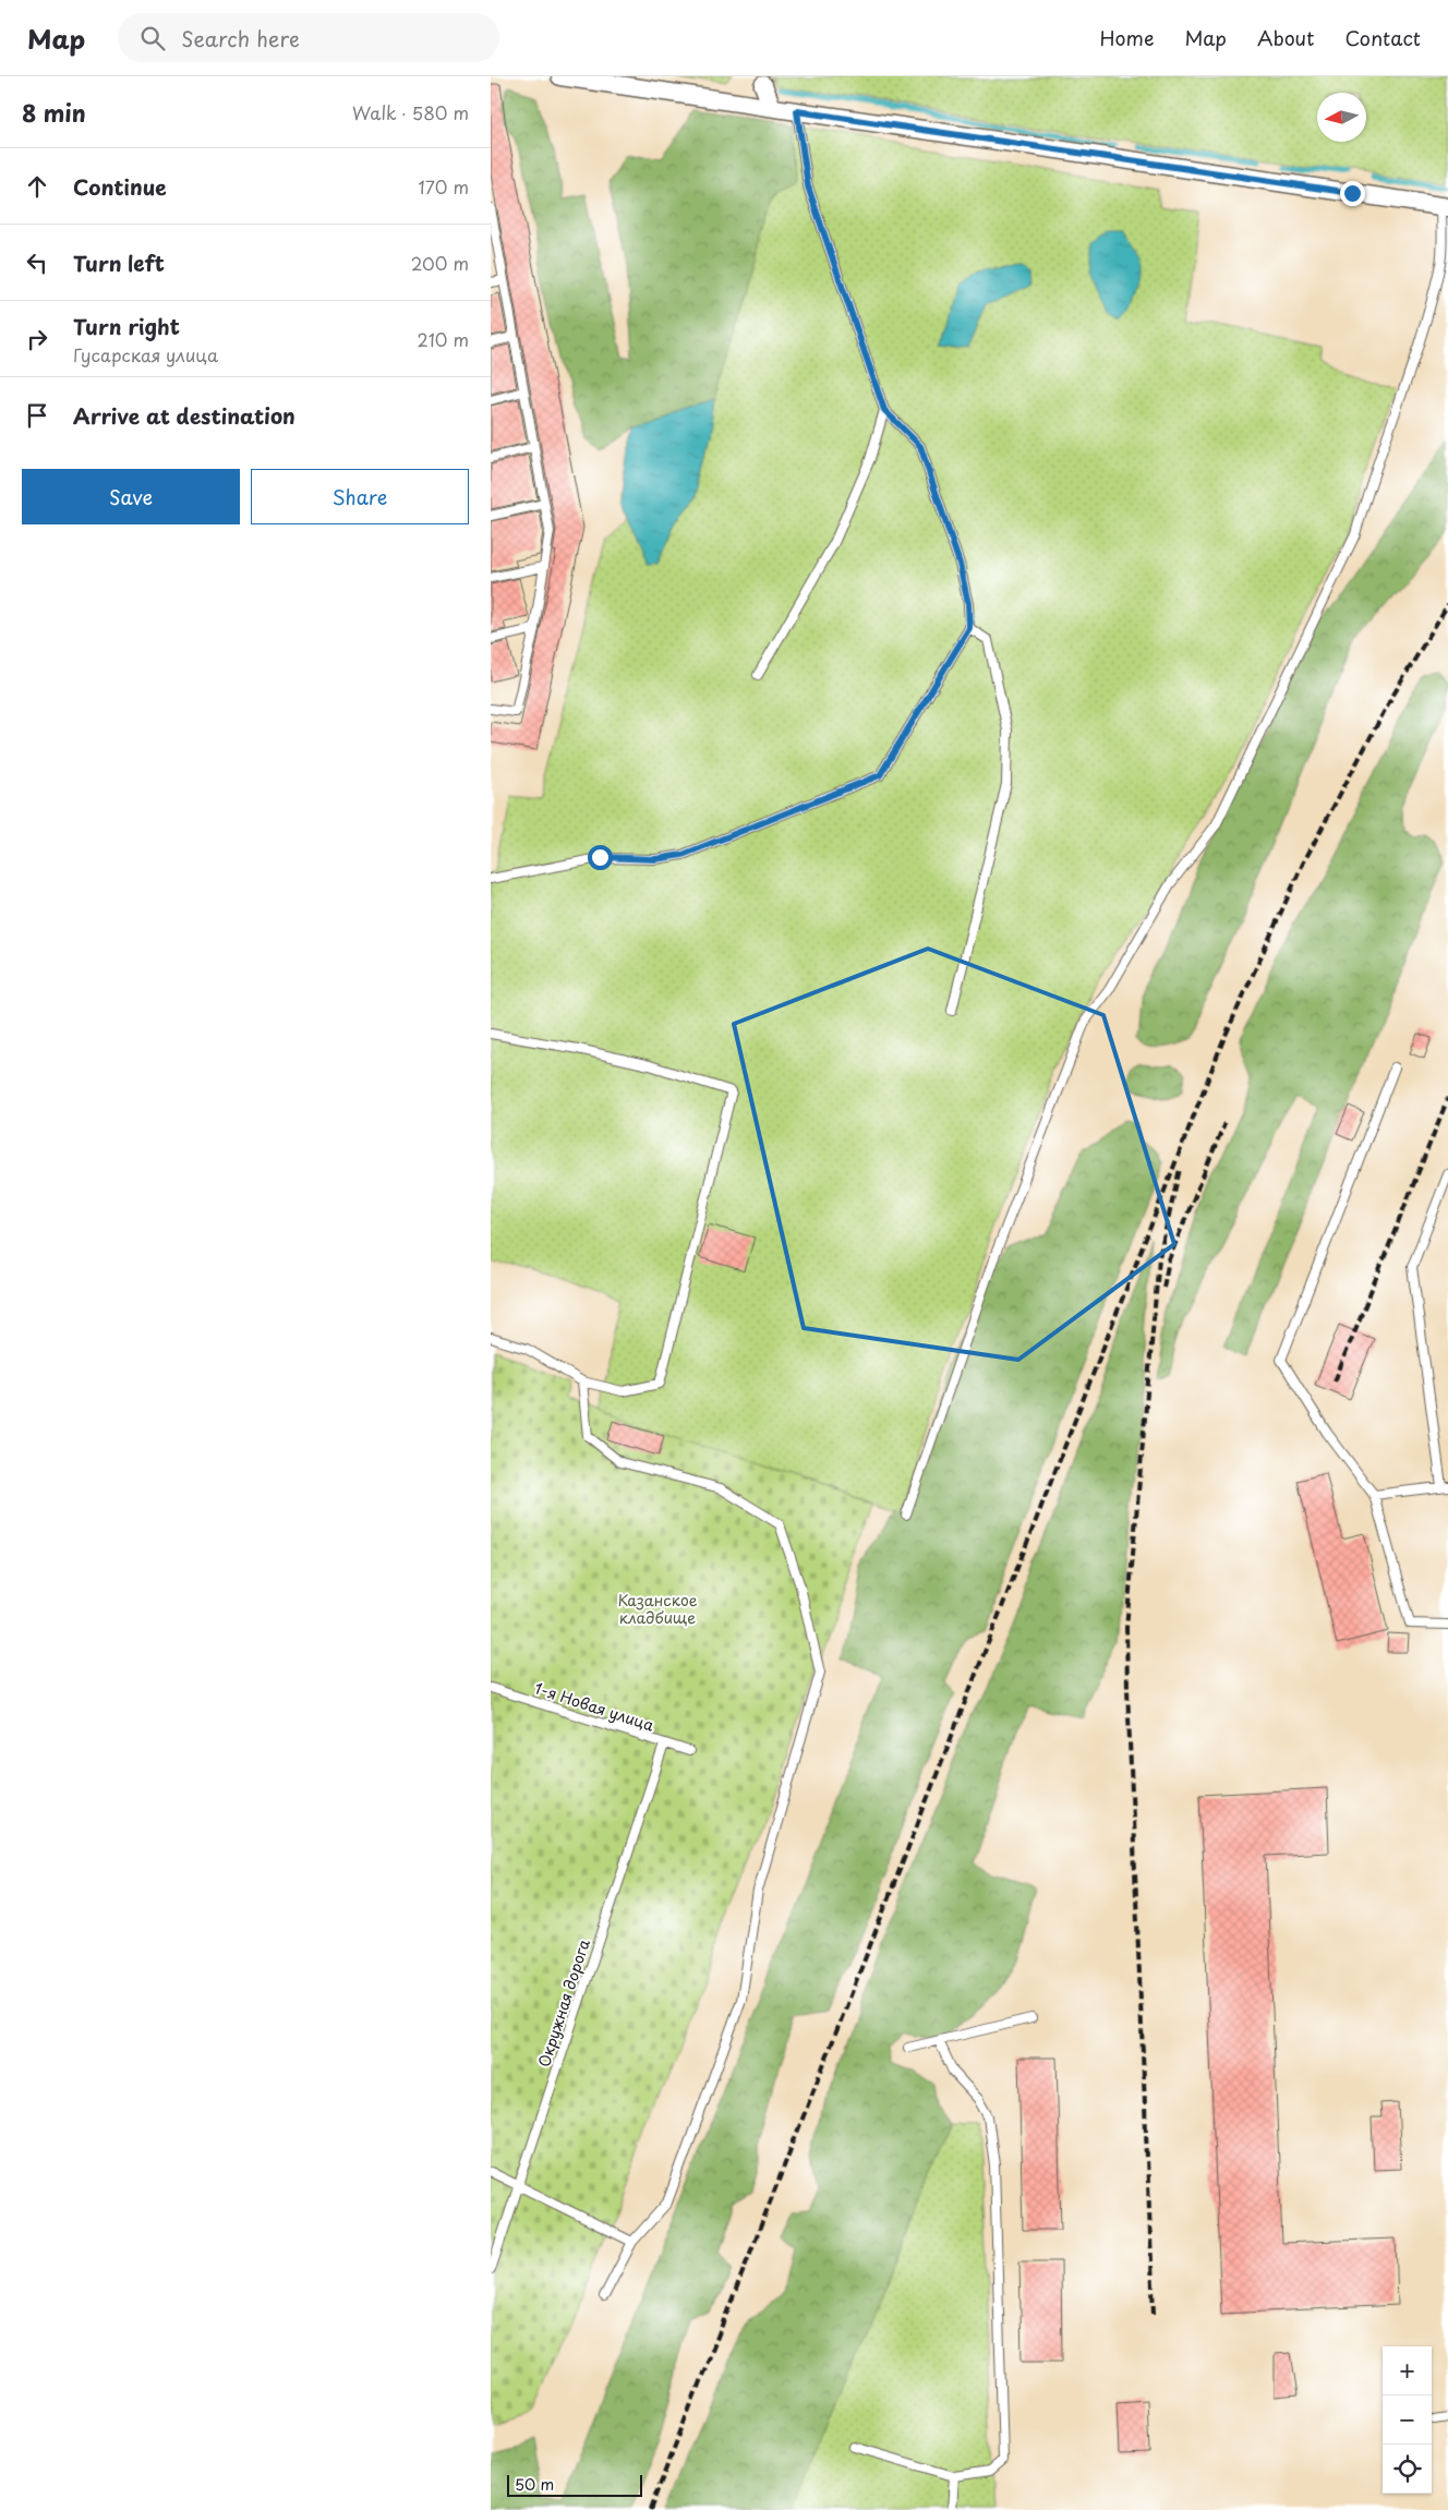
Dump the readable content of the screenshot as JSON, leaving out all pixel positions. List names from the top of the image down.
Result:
{
  "streets": {
    "lane": ["1-я Новая улица", "Окружная дорога"]
  },
  "crossings": [
    ["1-я Новая улица", "Окружная дорога"]
  ],
  "parks": ["Казанское кладбище"],
  "scale_bar": "50 m",
  "north": "left",
  "page": {
    "header": "Map",
    "search": "Search here",
    "nav": [
      "Home",
      "Map",
      "About",
      "Contact"
    ],
    "heading": ["8 min", "Walk · 580 m"],
    "list": [
      ["Continue", "170 m"],
      ["Turn left", "200 m"],
      ["Turn right", "Гусарская улица", "210 m"],
      "Arrive at destination"
    ],
    "buttons": ["Save", "Share"],
    "map_buttons": ["+", "−"],
    "scale": "50 m"
  }
}
